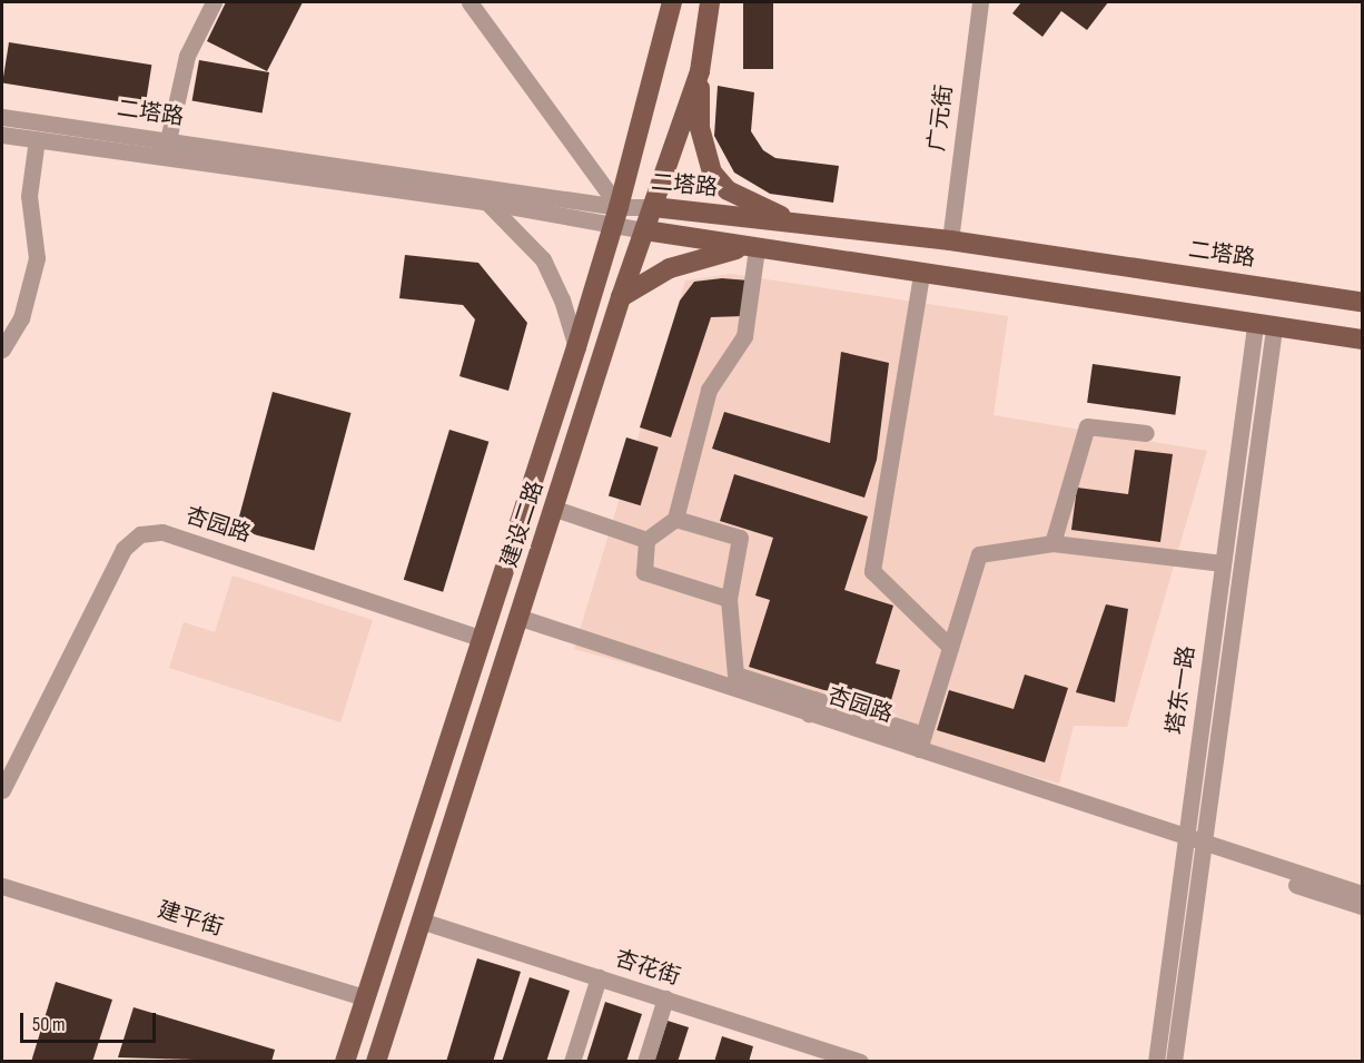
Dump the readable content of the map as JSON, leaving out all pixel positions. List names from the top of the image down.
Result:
{
  "streets": {
    "main road": ["二塔路", "建设二路"],
    "street": [
      "广元街",
      "杏园路",
      "塔东一路",
      "建平街",
      "杏花街"
    ]
  },
  "crossings": [
    ["二塔路", "广元街"],
    ["二塔路", "建设二路"],
    ["建设二路", "杏园路"],
    ["建设二路", "建平街"],
    ["建设二路", "杏花街"],
    ["杏园路", "塔东一路"]
  ],
  "scale_bar": "50 m"
}
